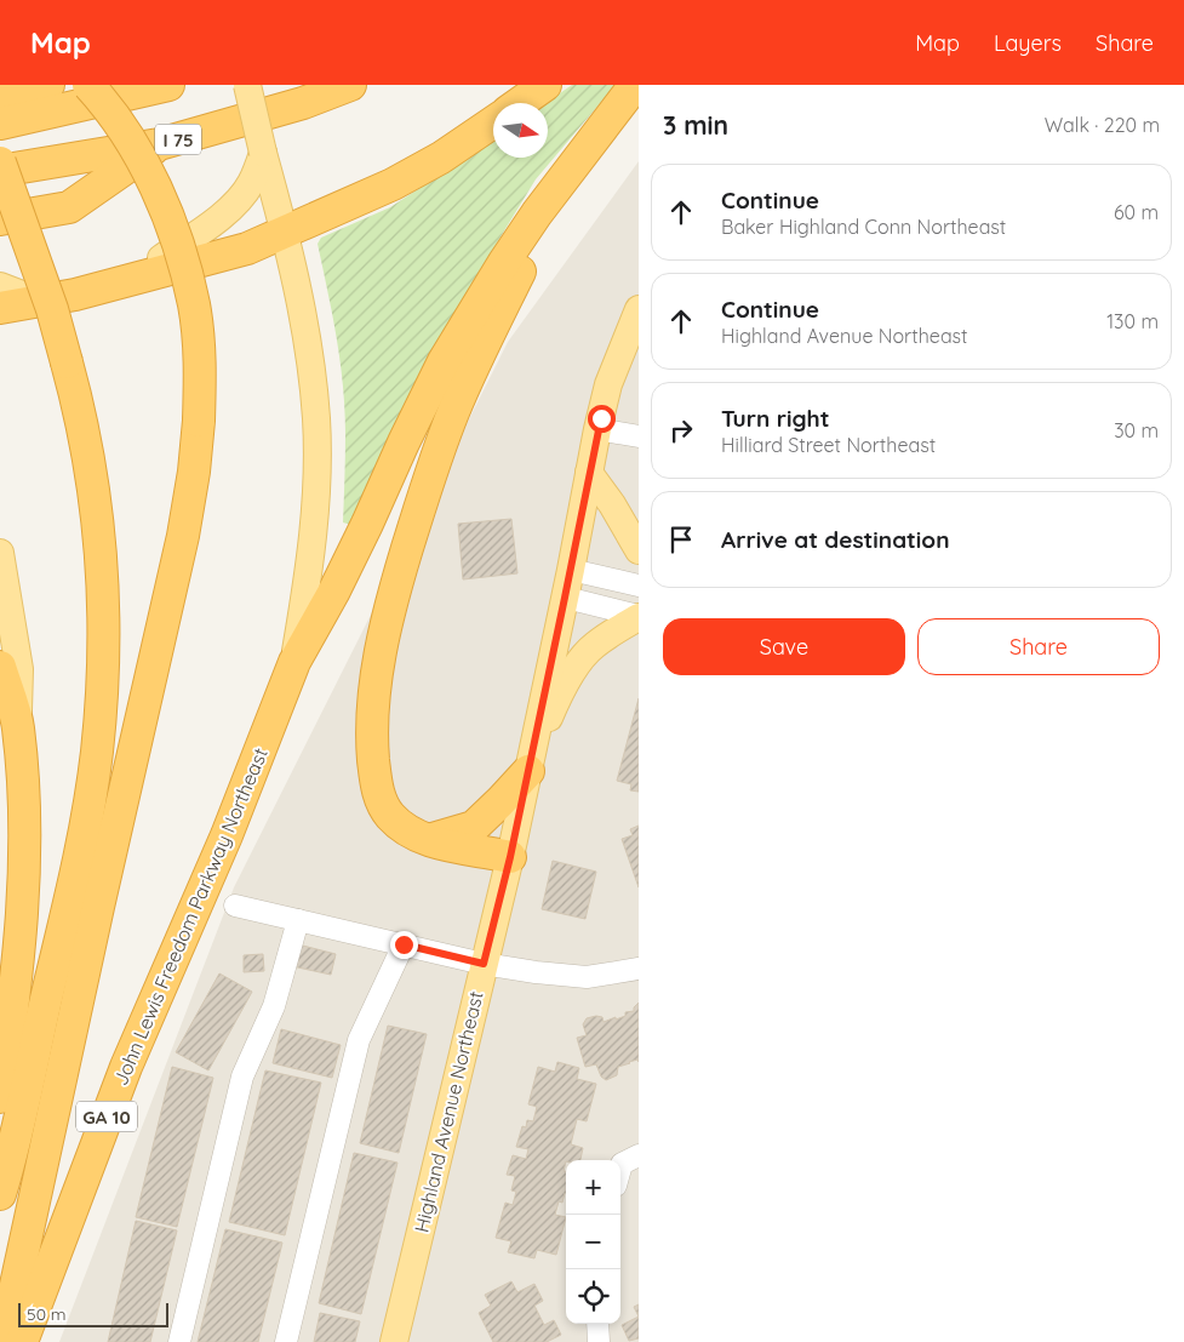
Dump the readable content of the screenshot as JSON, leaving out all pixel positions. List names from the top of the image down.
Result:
{
  "streets": {
    "highway": ["I 75", "John Lewis Freedom Parkway Northeast", "GA 10"],
    "main road": ["Highland Avenue Northeast"]
  },
  "scale_bar": "50 m",
  "north": "right",
  "page": {
    "header": "Map",
    "nav": ["Map", "Layers", "Share"],
    "heading": ["3 min", "Walk · 220 m"],
    "list": [
      ["Continue", "Baker Highland Conn Northeast", "60 m"],
      ["Continue", "Highland Avenue Northeast", "130 m"],
      ["Turn right", "Hilliard Street Northeast", "30 m"],
      "Arrive at destination"
    ],
    "buttons": ["Save", "Share"],
    "map_buttons": ["+", "−"],
    "scale": "50 m"
  }
}
